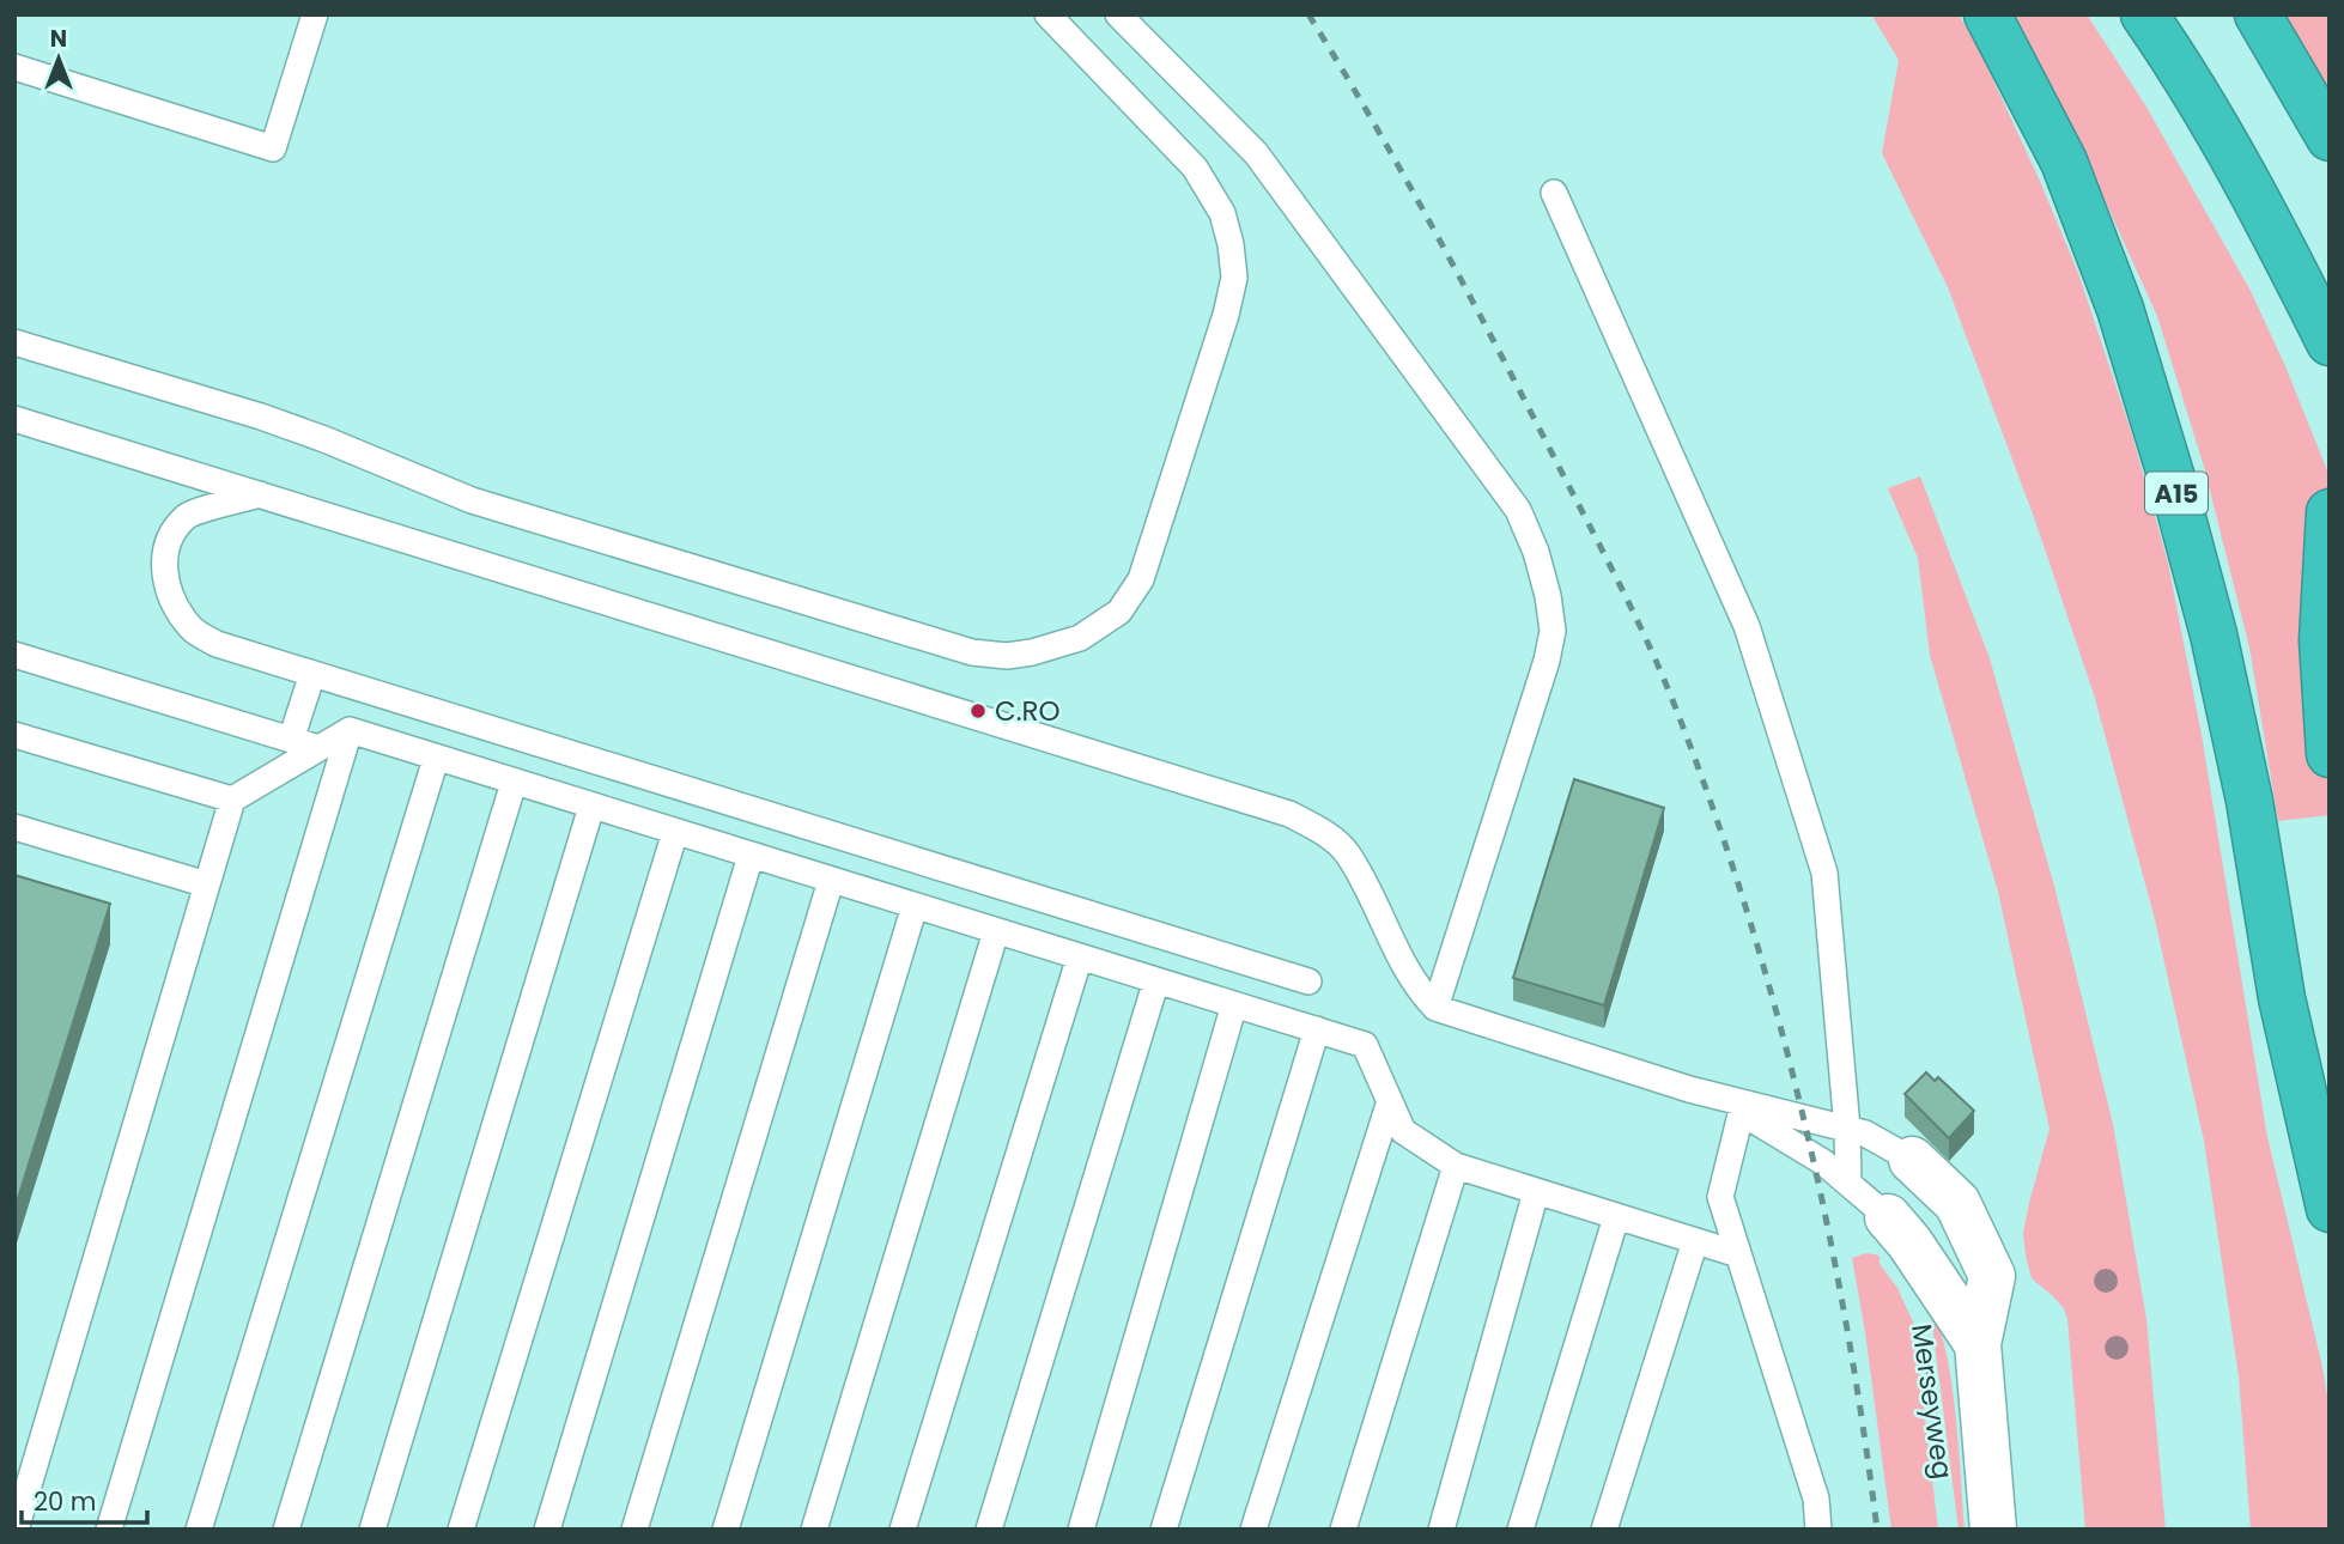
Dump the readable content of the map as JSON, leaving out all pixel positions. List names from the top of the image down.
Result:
{
  "streets": {
    "highway": ["A15"],
    "street": ["Merseyweg"]
  },
  "places": ["C.RO"],
  "scale_bar": "20 m",
  "north": "top"
}
